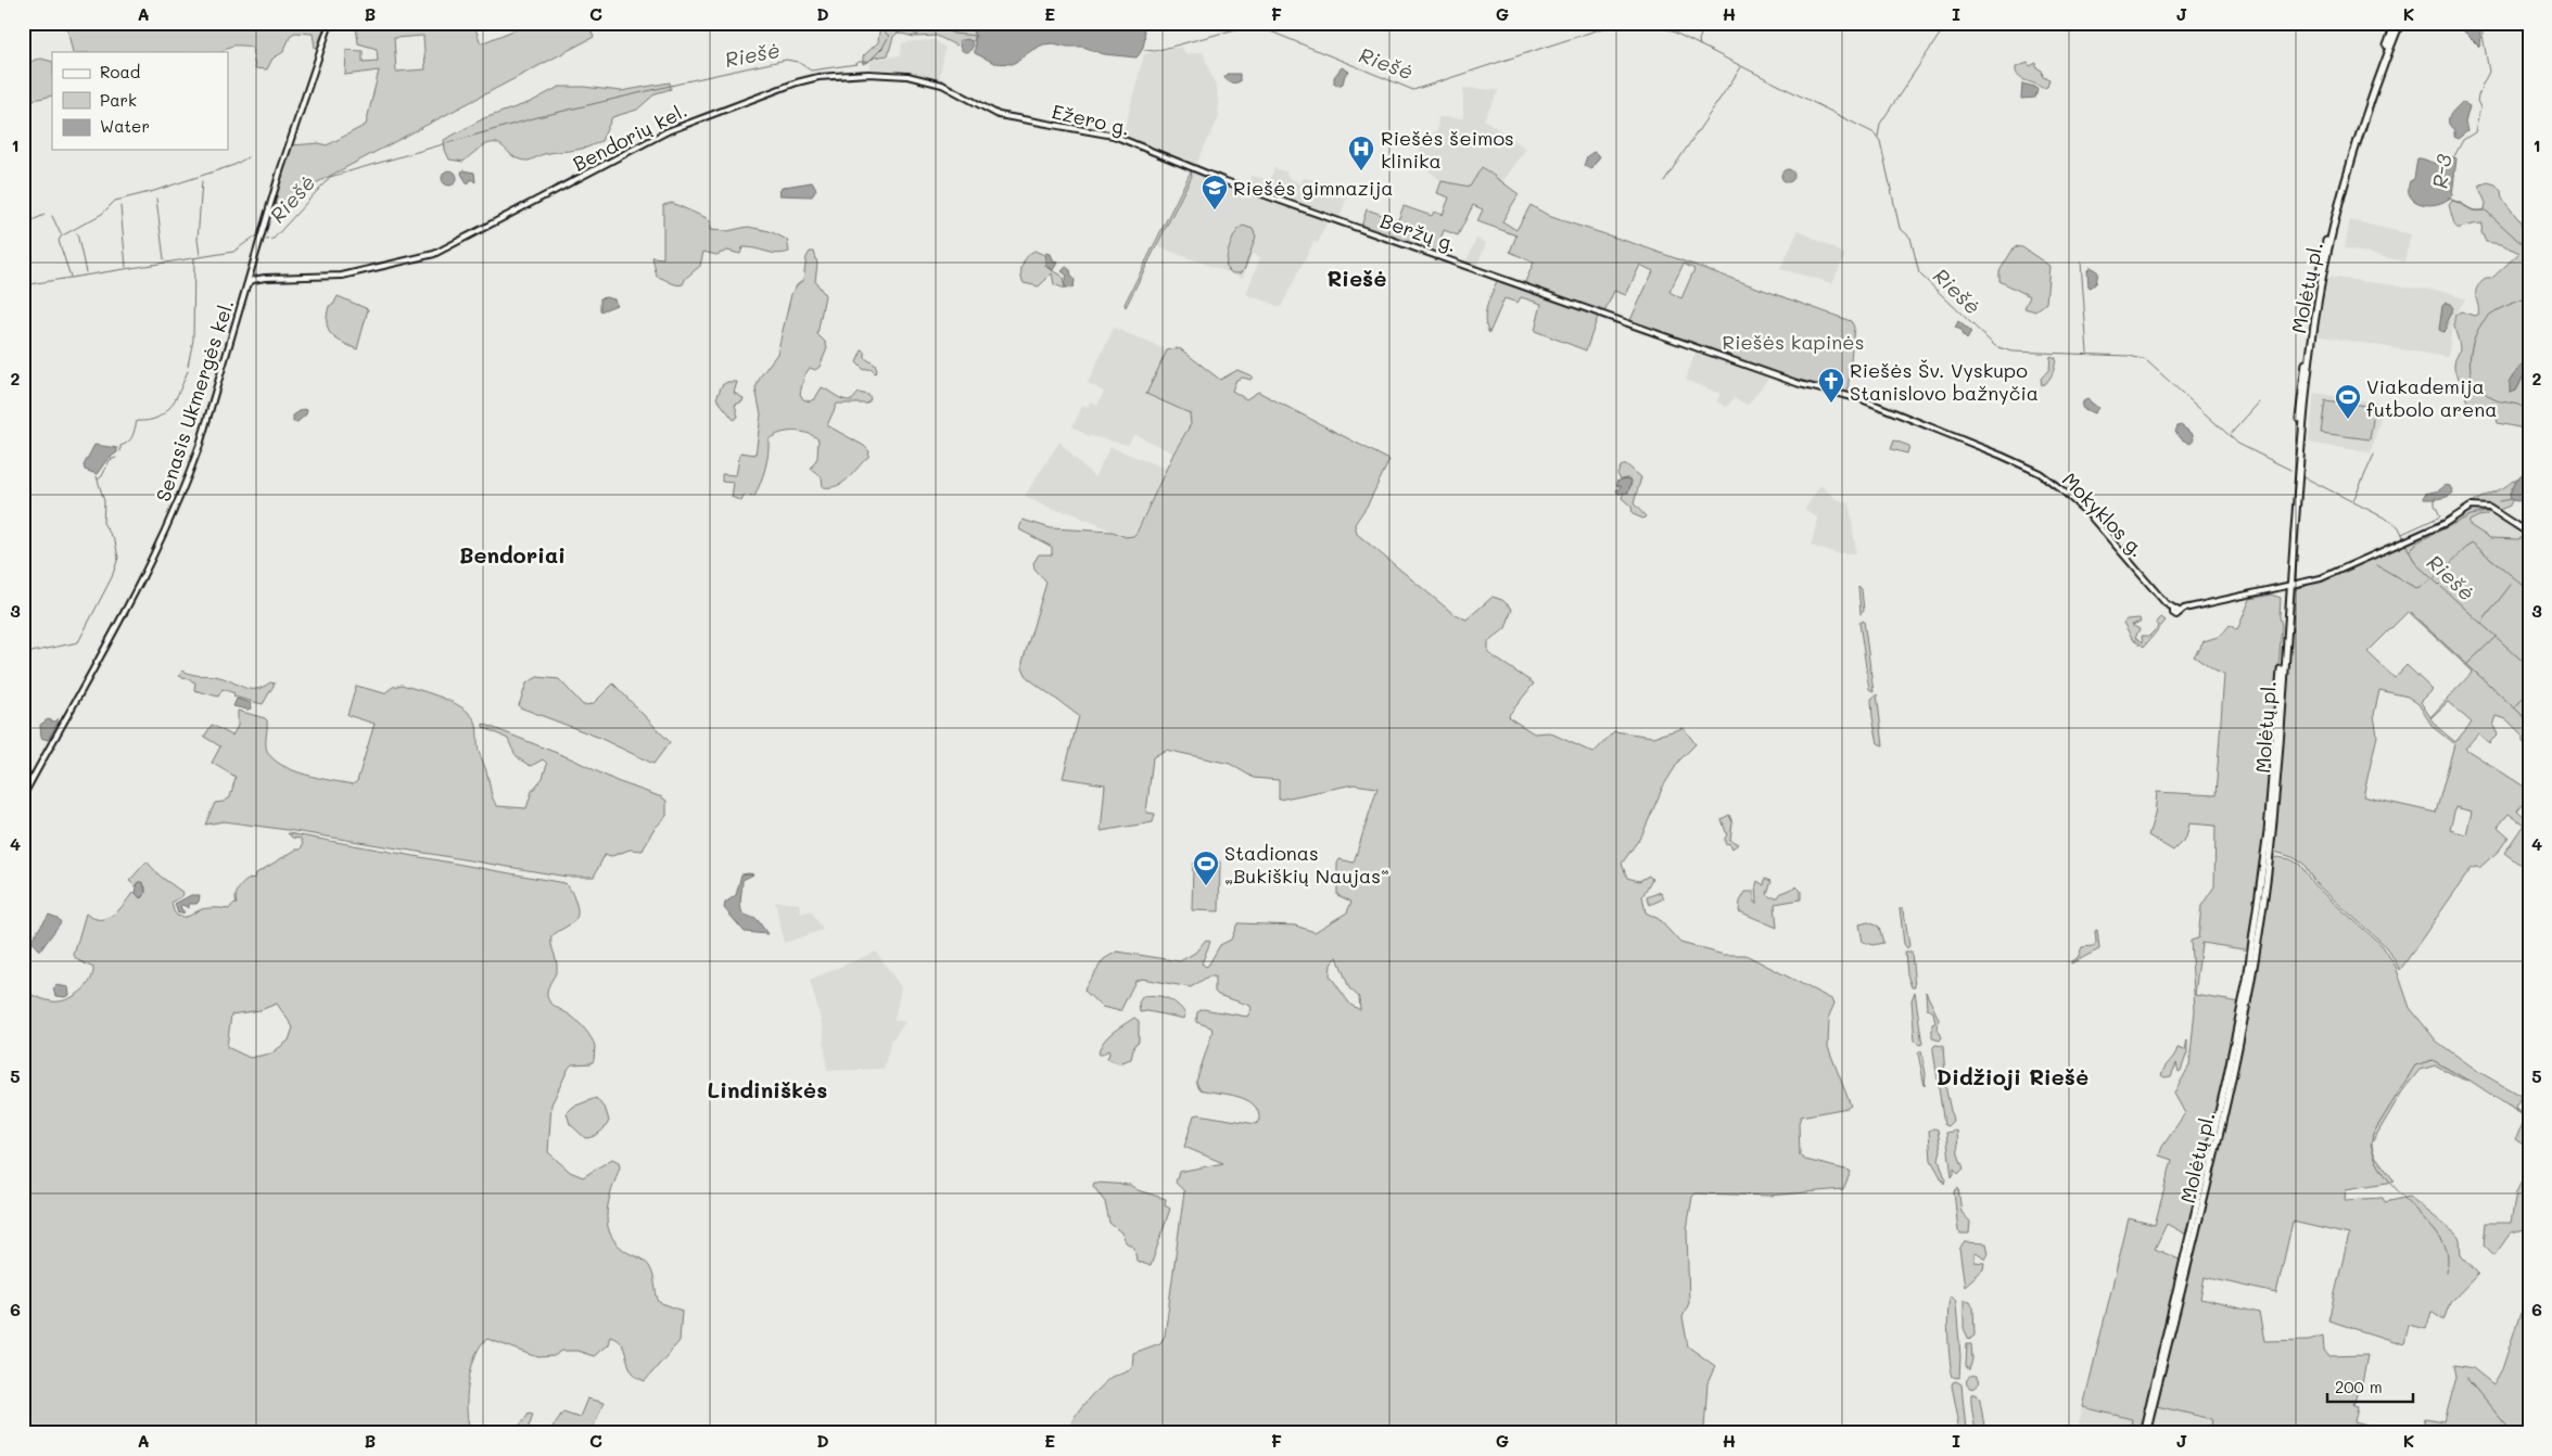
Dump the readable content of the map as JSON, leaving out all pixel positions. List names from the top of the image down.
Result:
{
  "streets": {
    "highway": ["Molėtų pl."],
    "main road": [
      "Ežero g.",
      "Bendorių kel.",
      "Beržų g.",
      "Senasis Ukmergės kel.",
      "Mokyklos g."
    ]
  },
  "crossings": [
    ["Ežero g.", "Bendorių kel."],
    ["Ežero g.", "Beržų g."],
    ["Beržų g.", "Mokyklos g."],
    ["Molėtų pl.", "Mokyklos g."]
  ],
  "districts": [
    "Riešė",
    "Bendoriai",
    "Didžioji Riešė",
    "Lindiniškės"
  ],
  "water": ["Riešė", "R-3"],
  "parks": ["Riešės kapinės"],
  "places": {
    "hospital": ["Riešės šeimos klinika"],
    "school or university": ["Riešės gimnazija"],
    "church": ["Riešės Šv. Vyskupo Stanislovo bažnyčia"],
    "sports": ["Viakademija futbolo arena", "Stadionas „Bukiškių Naujas“"]
  },
  "legend": ["Road", "Park", "Water"],
  "scale_bar": "200 m",
  "grid": {
    "columns": [
      "A",
      "B",
      "C",
      "D",
      "E",
      "F",
      "G",
      "H",
      "I",
      "J",
      "K"
    ],
    "rows": [
      "1",
      "2",
      "3",
      "4",
      "5",
      "6"
    ]
  }
}
